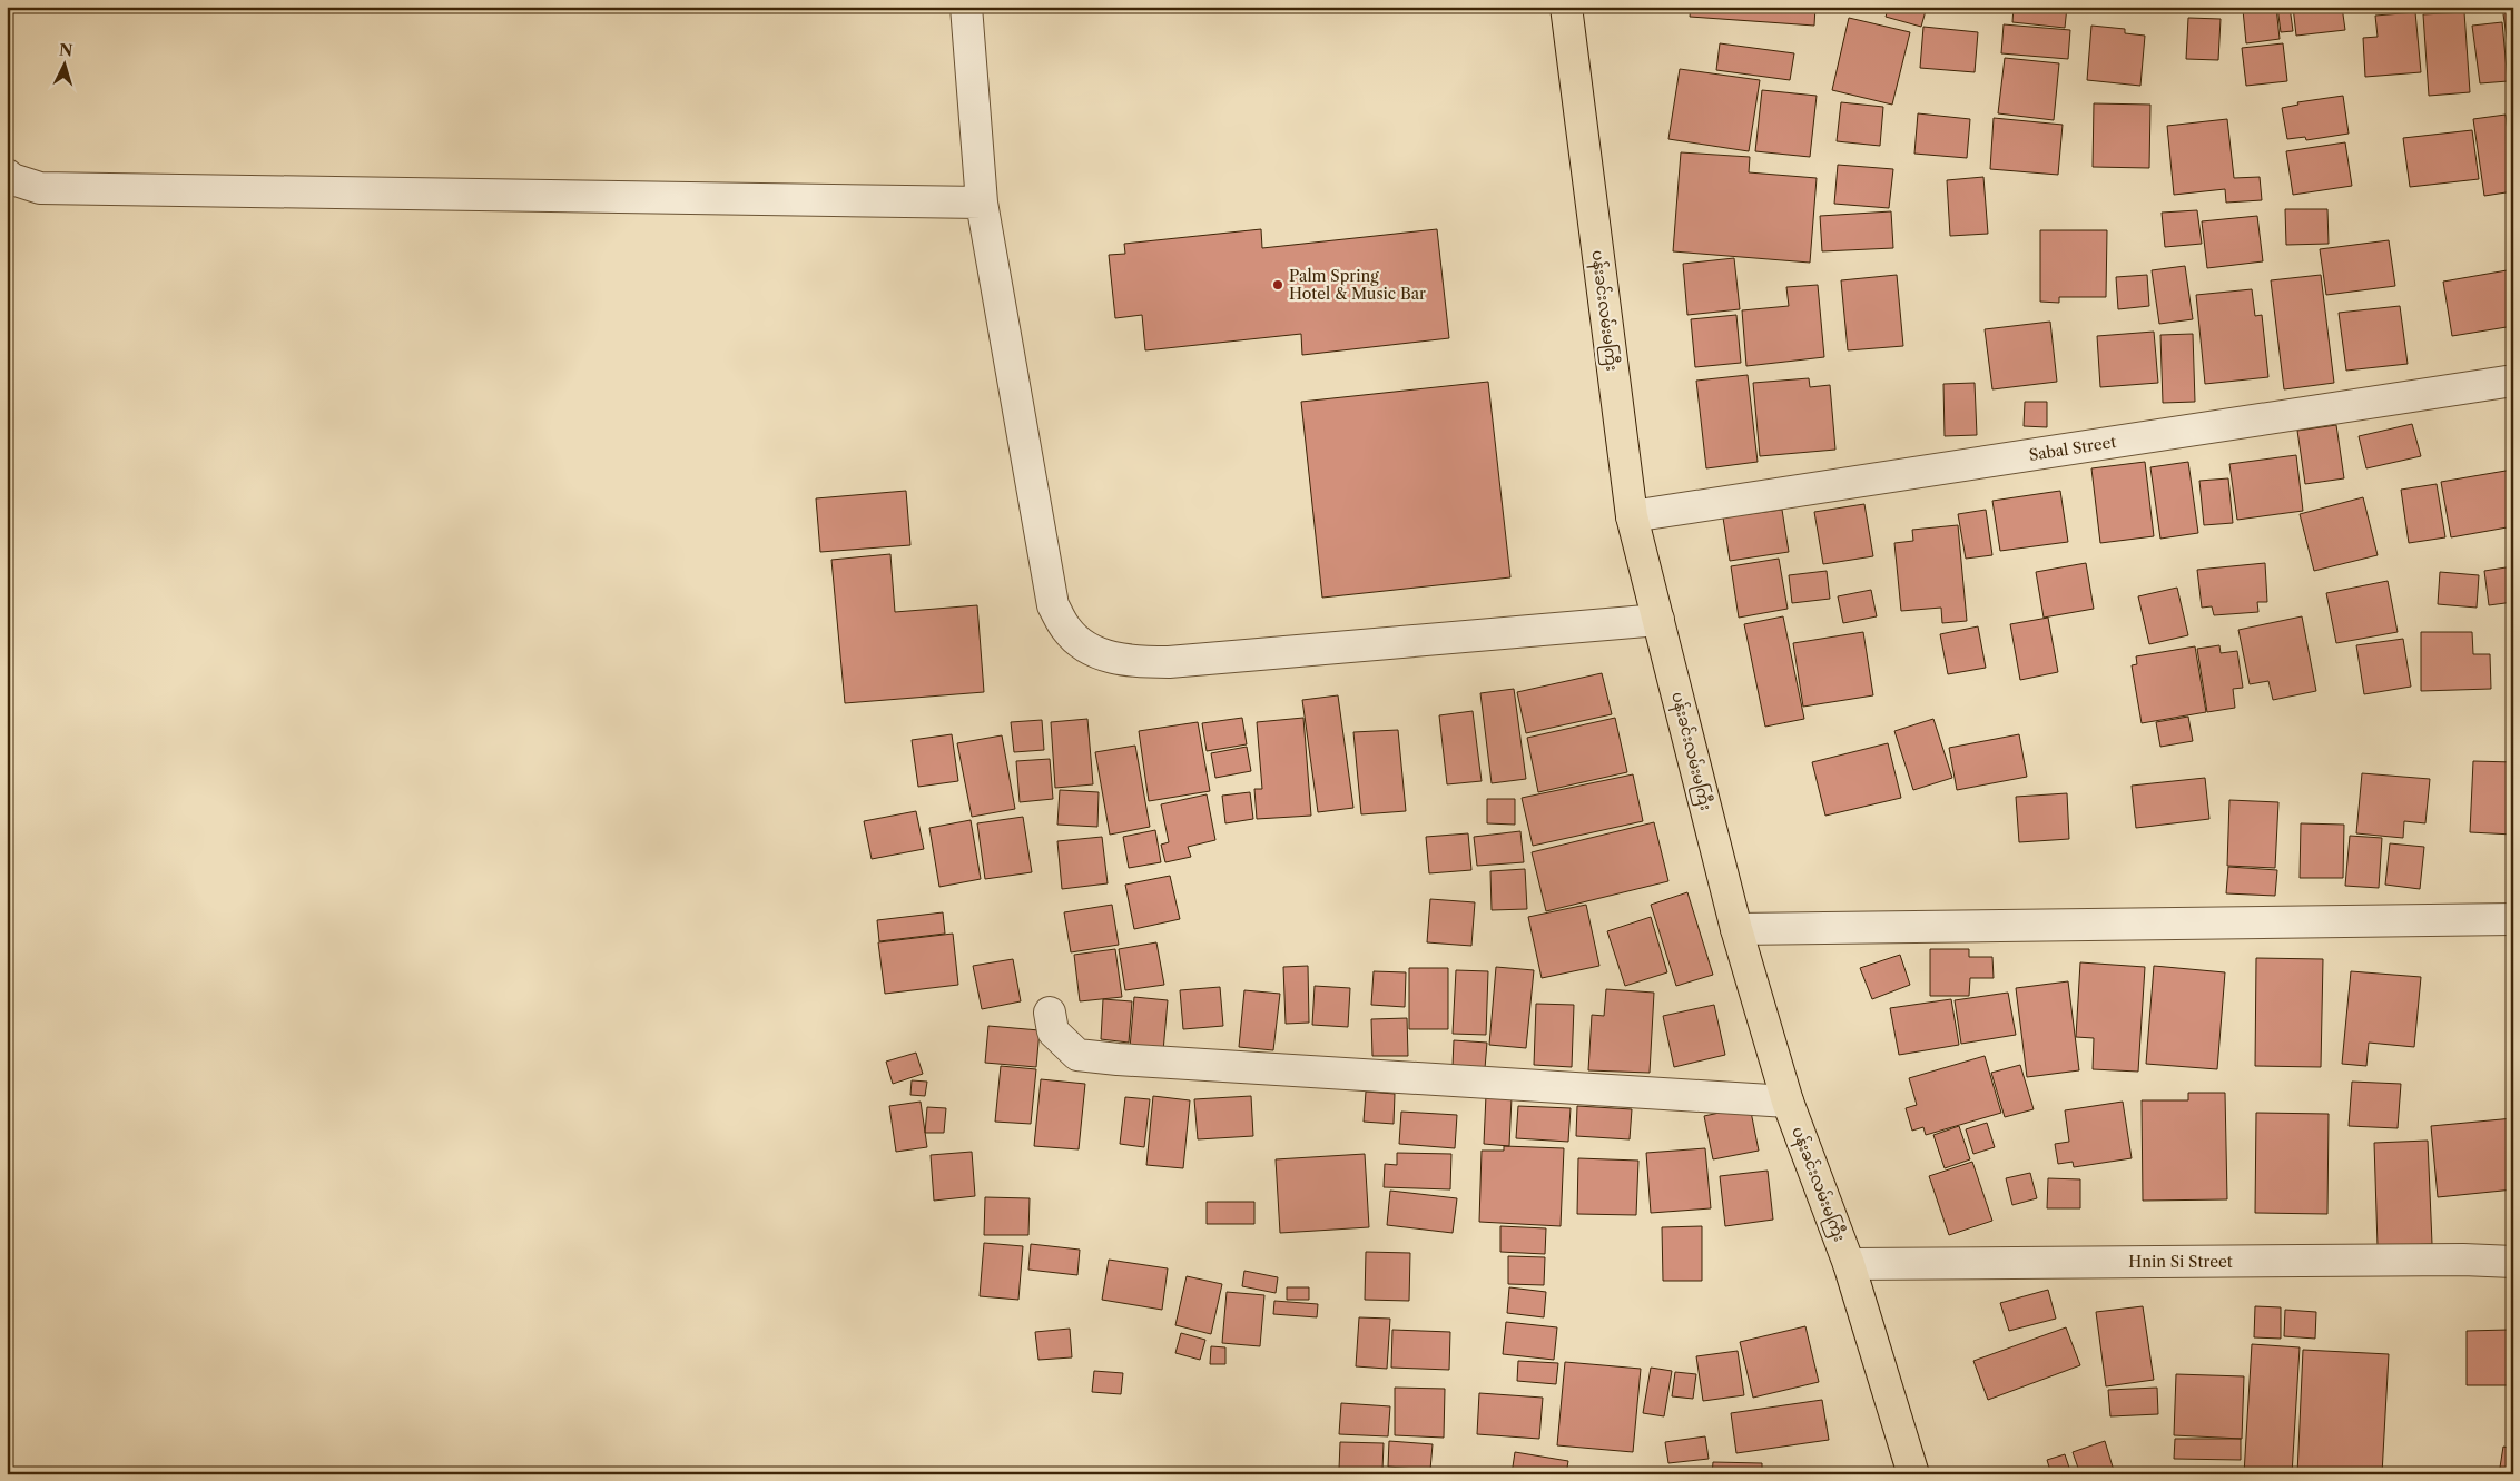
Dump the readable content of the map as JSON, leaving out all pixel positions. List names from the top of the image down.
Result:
{
  "streets": {
    "main road": ["ပန်းခင်းလမ်းမကြီး"],
    "street": ["Sabal Street", "Hnin Si Street"]
  },
  "crossings": [
    ["ပန်းခင်းလမ်းမကြီး", "Sabal Street"],
    ["ပန်းခင်းလမ်းမကြီး", "Hnin Si Street"]
  ],
  "places": ["Palm Spring Hotel & Music Bar"],
  "north": "top"
}
